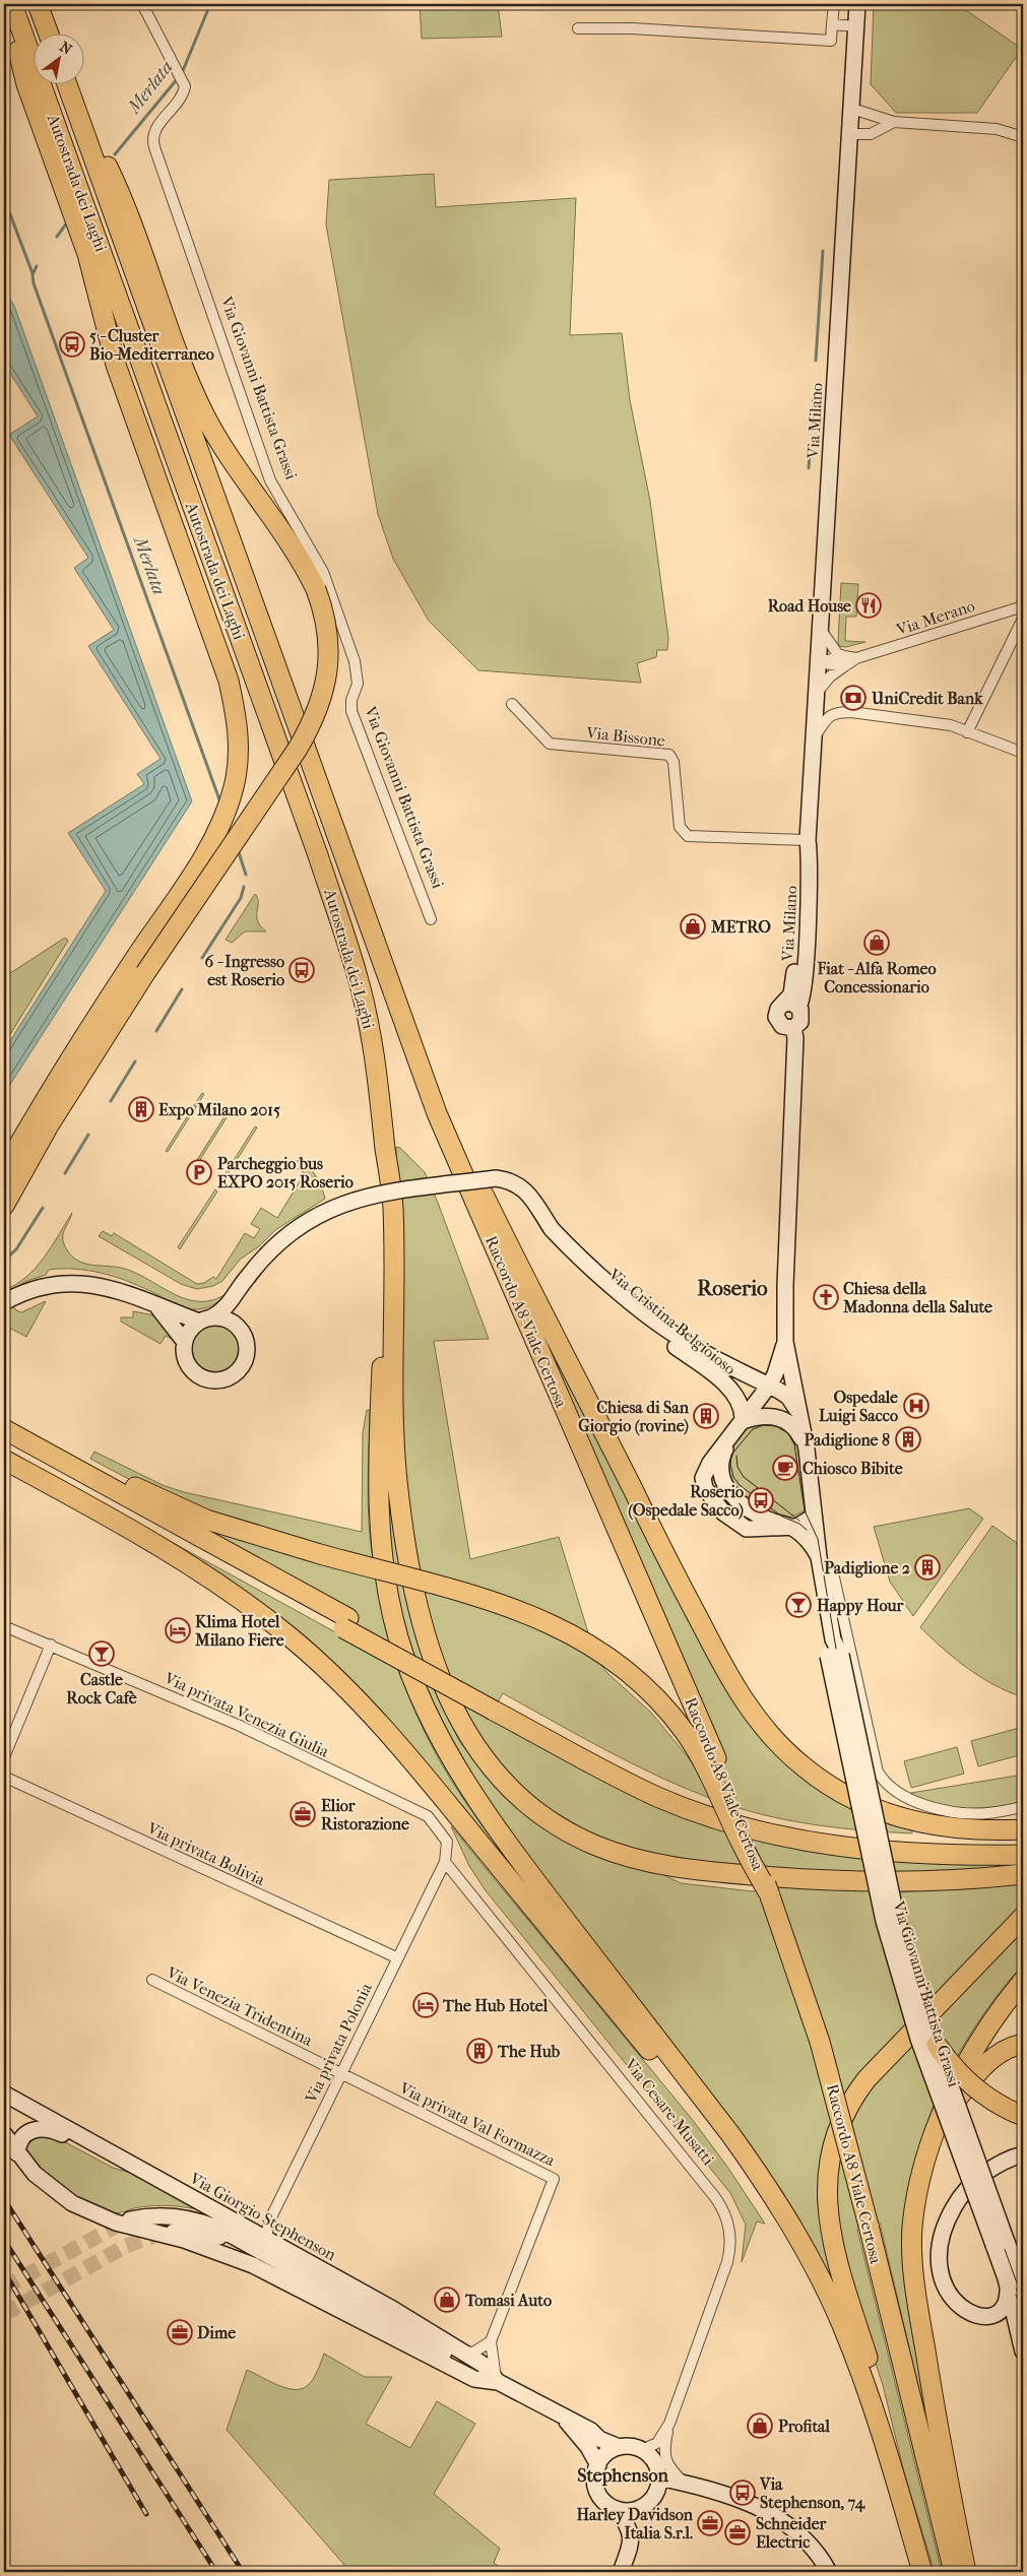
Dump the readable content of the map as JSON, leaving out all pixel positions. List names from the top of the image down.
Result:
{
  "streets": {
    "highway": ["Autostrada dei Laghi", "Raccordo A8-Viale Certosa"],
    "street": [
      "Via Giovanni Battista Grassi",
      "Via Milano",
      "Via Merano",
      "Via Bissone",
      "Via Cristina Belgioioso",
      "Via privata Venezia Giulia",
      "Via privata Bolivia",
      "Via Venezia Tridentina",
      "Via privata Polonia",
      "Via Cesare Musatti",
      "Via privata Val Formazza",
      "Via Giorgio Stephenson"
    ]
  },
  "crossings": [
    ["Autostrada dei Laghi", "Raccordo A8-Viale Certosa"],
    ["Via Giovanni Battista Grassi", "Via Milano"],
    ["Via Giovanni Battista Grassi", "Via Cristina Belgioioso"],
    ["Via Milano", "Via Merano"],
    ["Via Milano", "Via Bissone"],
    ["Via privata Venezia Giulia", "Via privata Polonia"],
    ["Via privata Venezia Giulia", "Via Cesare Musatti"],
    ["Via privata Bolivia", "Via privata Polonia"],
    ["Via Venezia Tridentina", "Via privata Polonia"],
    ["Via Venezia Tridentina", "Via privata Val Formazza"],
    ["Via privata Polonia", "Via Cesare Musatti"],
    ["Via privata Polonia", "Via privata Val Formazza"],
    ["Via privata Polonia", "Via Giorgio Stephenson"],
    ["Via Cesare Musatti", "Via Giorgio Stephenson"],
    ["Via privata Val Formazza", "Via Giorgio Stephenson"]
  ],
  "districts": ["Roserio", "Stephenson"],
  "water": ["Merlata"],
  "places": {
    "bus stop": [
      "5 - Cluster Bio-Mediterraneo",
      "6 - Ingresso est Roserio",
      "Roserio (Ospedale Sacco)",
      "Via Stephenson, 74"
    ],
    "restaurant": ["Road House"],
    "bank": ["UniCredit Bank"],
    "shop": [
      "METRO",
      "Fiat - Alfa Romeo Concessionario",
      "Tomasi Auto",
      "Profital"
    ],
    "building": [
      "Expo Milano 2015",
      "Chiesa di San Giorgio (rovine)",
      "Padiglione 8",
      "Padiglione 2",
      "The Hub"
    ],
    "parking": ["Parcheggio bus EXPO 2015 Roserio"],
    "church": ["Chiesa della Madonna della Salute"],
    "hospital": ["Ospedale Luigi Sacco"],
    "cafe": ["Chiosco Bibite"],
    "bar": ["Happy Hour", "Castle Rock Cafè"],
    "hotel": ["Klima Hotel Milano Fiere", "The Hub Hotel"],
    "office": [
      "Elior Ristorazione",
      "Dime",
      "Harley Davidson Italia S.r.l.",
      "Schneider Electric"
    ]
  },
  "north": "top right"
}
